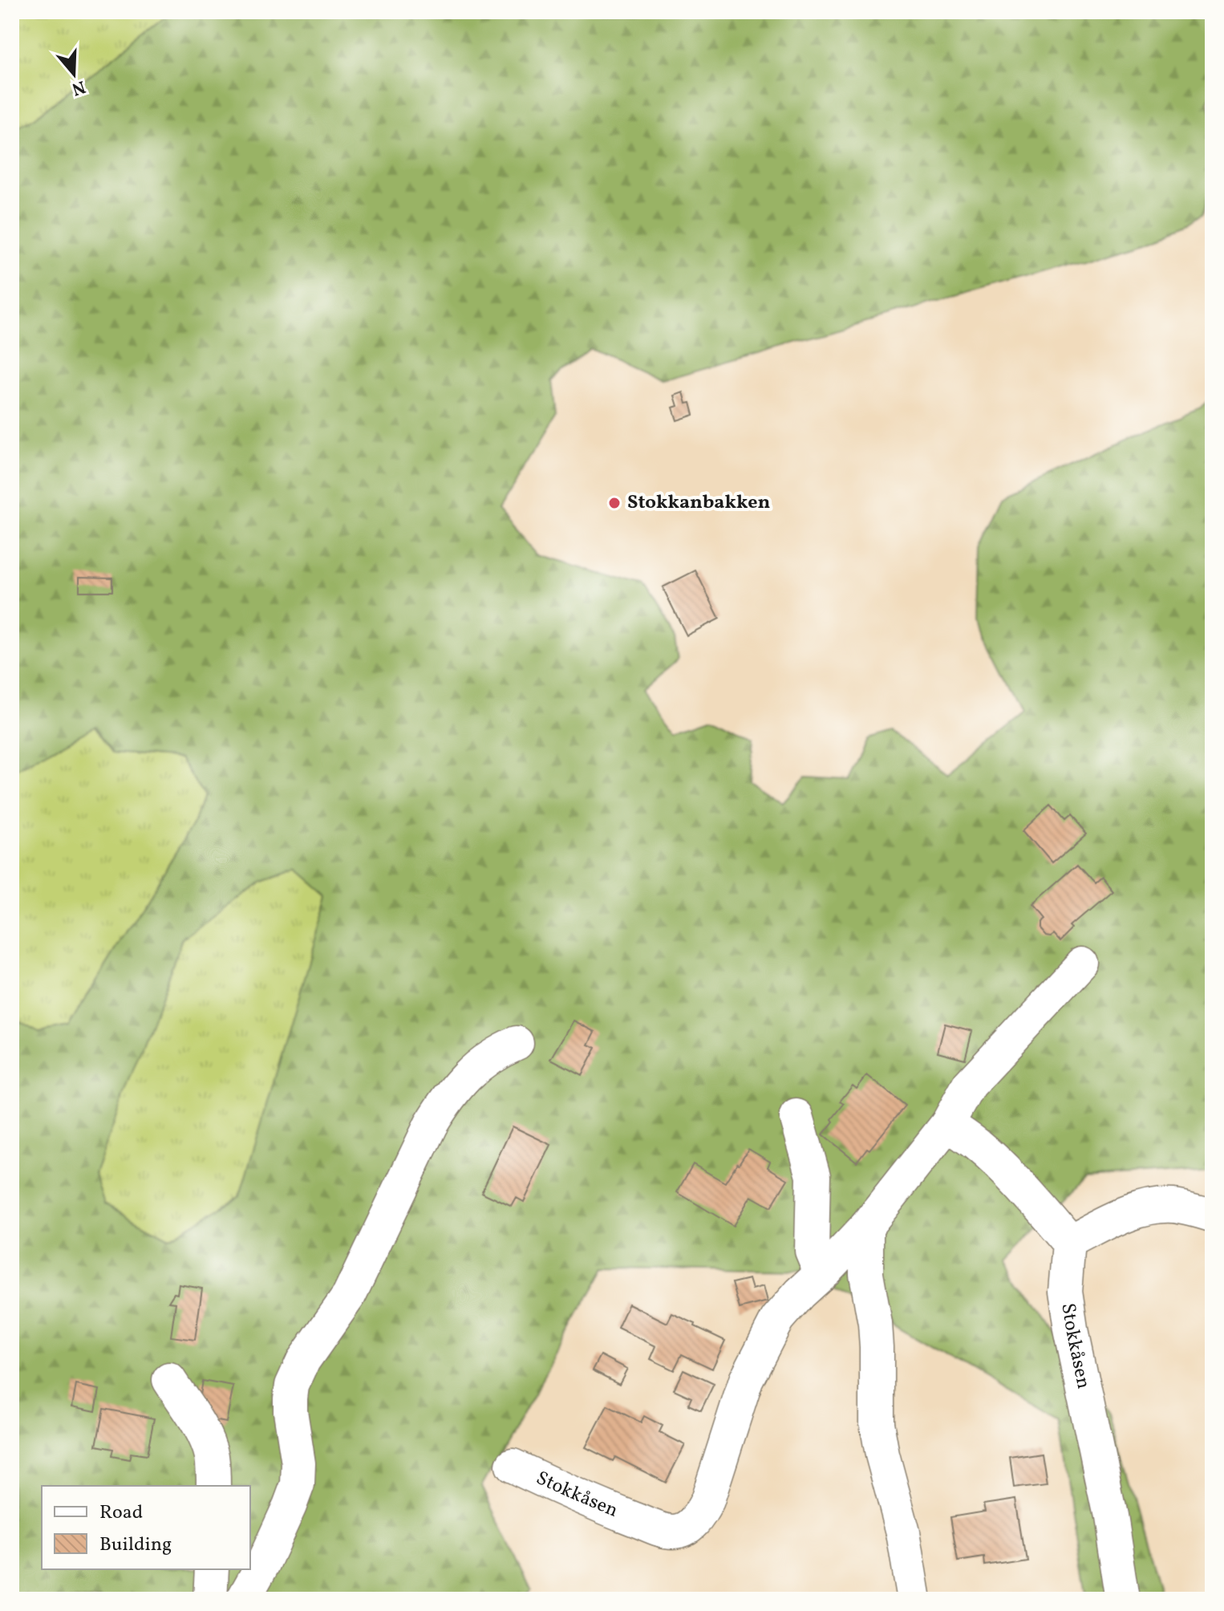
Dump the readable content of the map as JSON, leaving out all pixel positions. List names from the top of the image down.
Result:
{
  "streets": {
    "street": ["Stokkåsen"]
  },
  "places": ["Stokkanbakken"],
  "legend": ["Road", "Building"],
  "north": "bottom"
}
